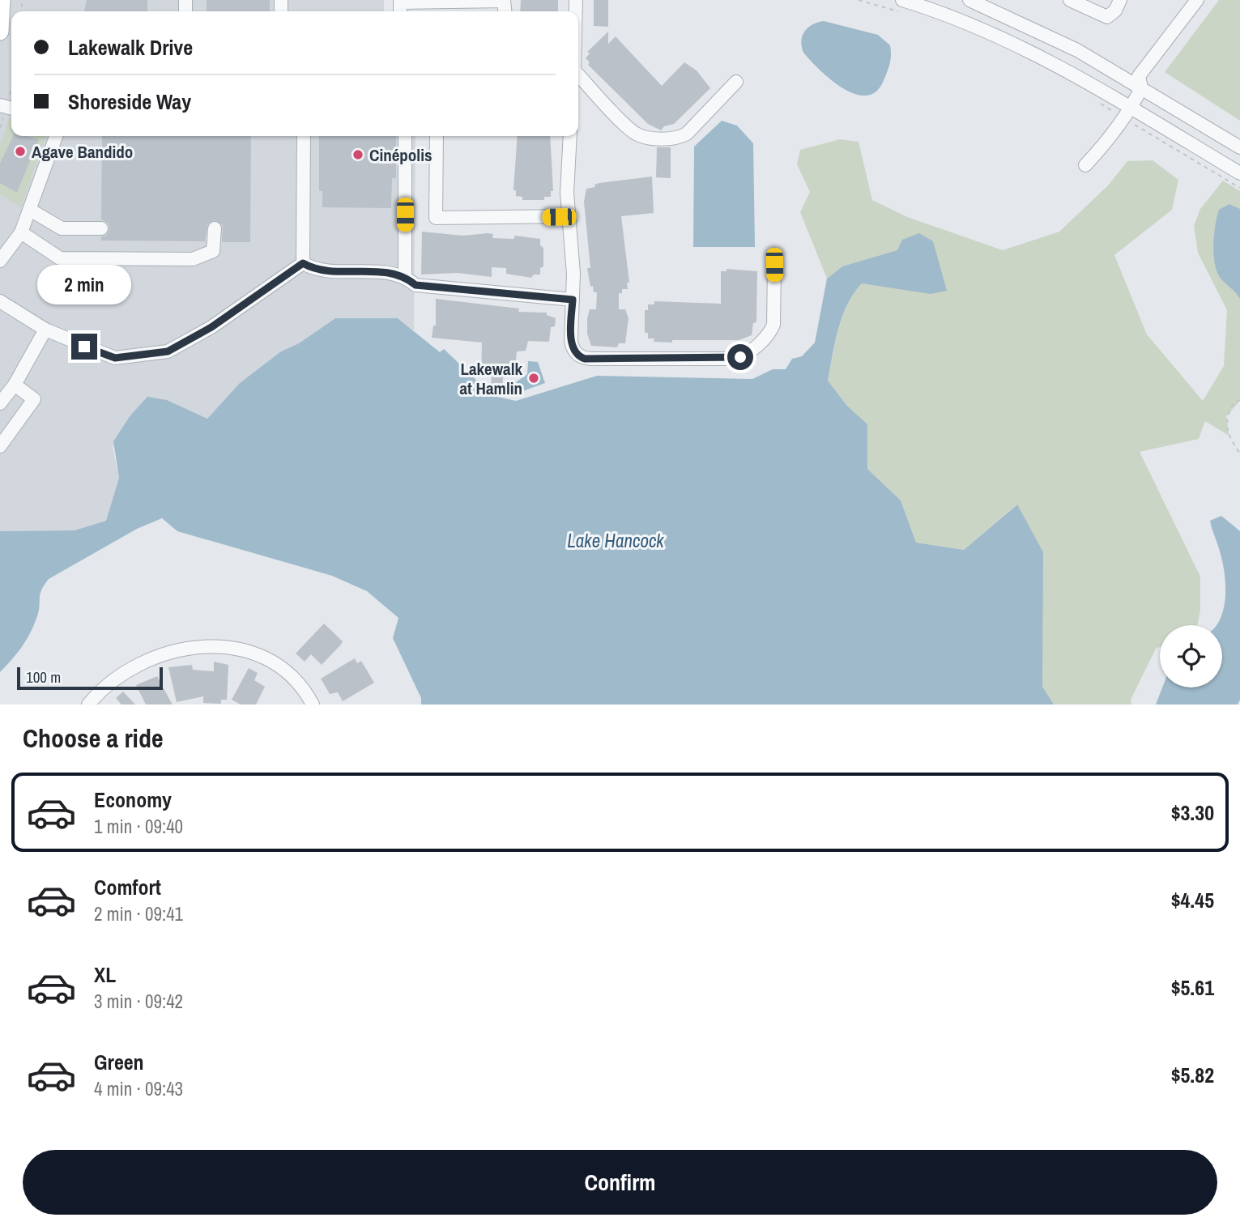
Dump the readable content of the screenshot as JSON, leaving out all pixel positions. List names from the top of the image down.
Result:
{
  "water": ["Lake Hancock"],
  "places": ["Agave Bandido", "Cinépolis", "Lakewalk at Hamlin"],
  "scale_bar": "100 m",
  "page": {
    "banner": ["Lakewalk Drive", "Shoreside Way"],
    "bubble": "2 min",
    "scale": "100 m",
    "heading": "Choose a ride",
    "list": [
      {
        "name": "Economy",
        "note": "1 min · 09:40",
        "value": "$3.30"
      },
      {
        "name": "Comfort",
        "note": "2 min · 09:41",
        "value": "$4.45"
      },
      {
        "name": "XL",
        "note": "3 min · 09:42",
        "value": "$5.61"
      },
      {
        "name": "Green",
        "note": "4 min · 09:43",
        "value": "$5.82"
      }
    ],
    "buttons": "Confirm"
  }
}
